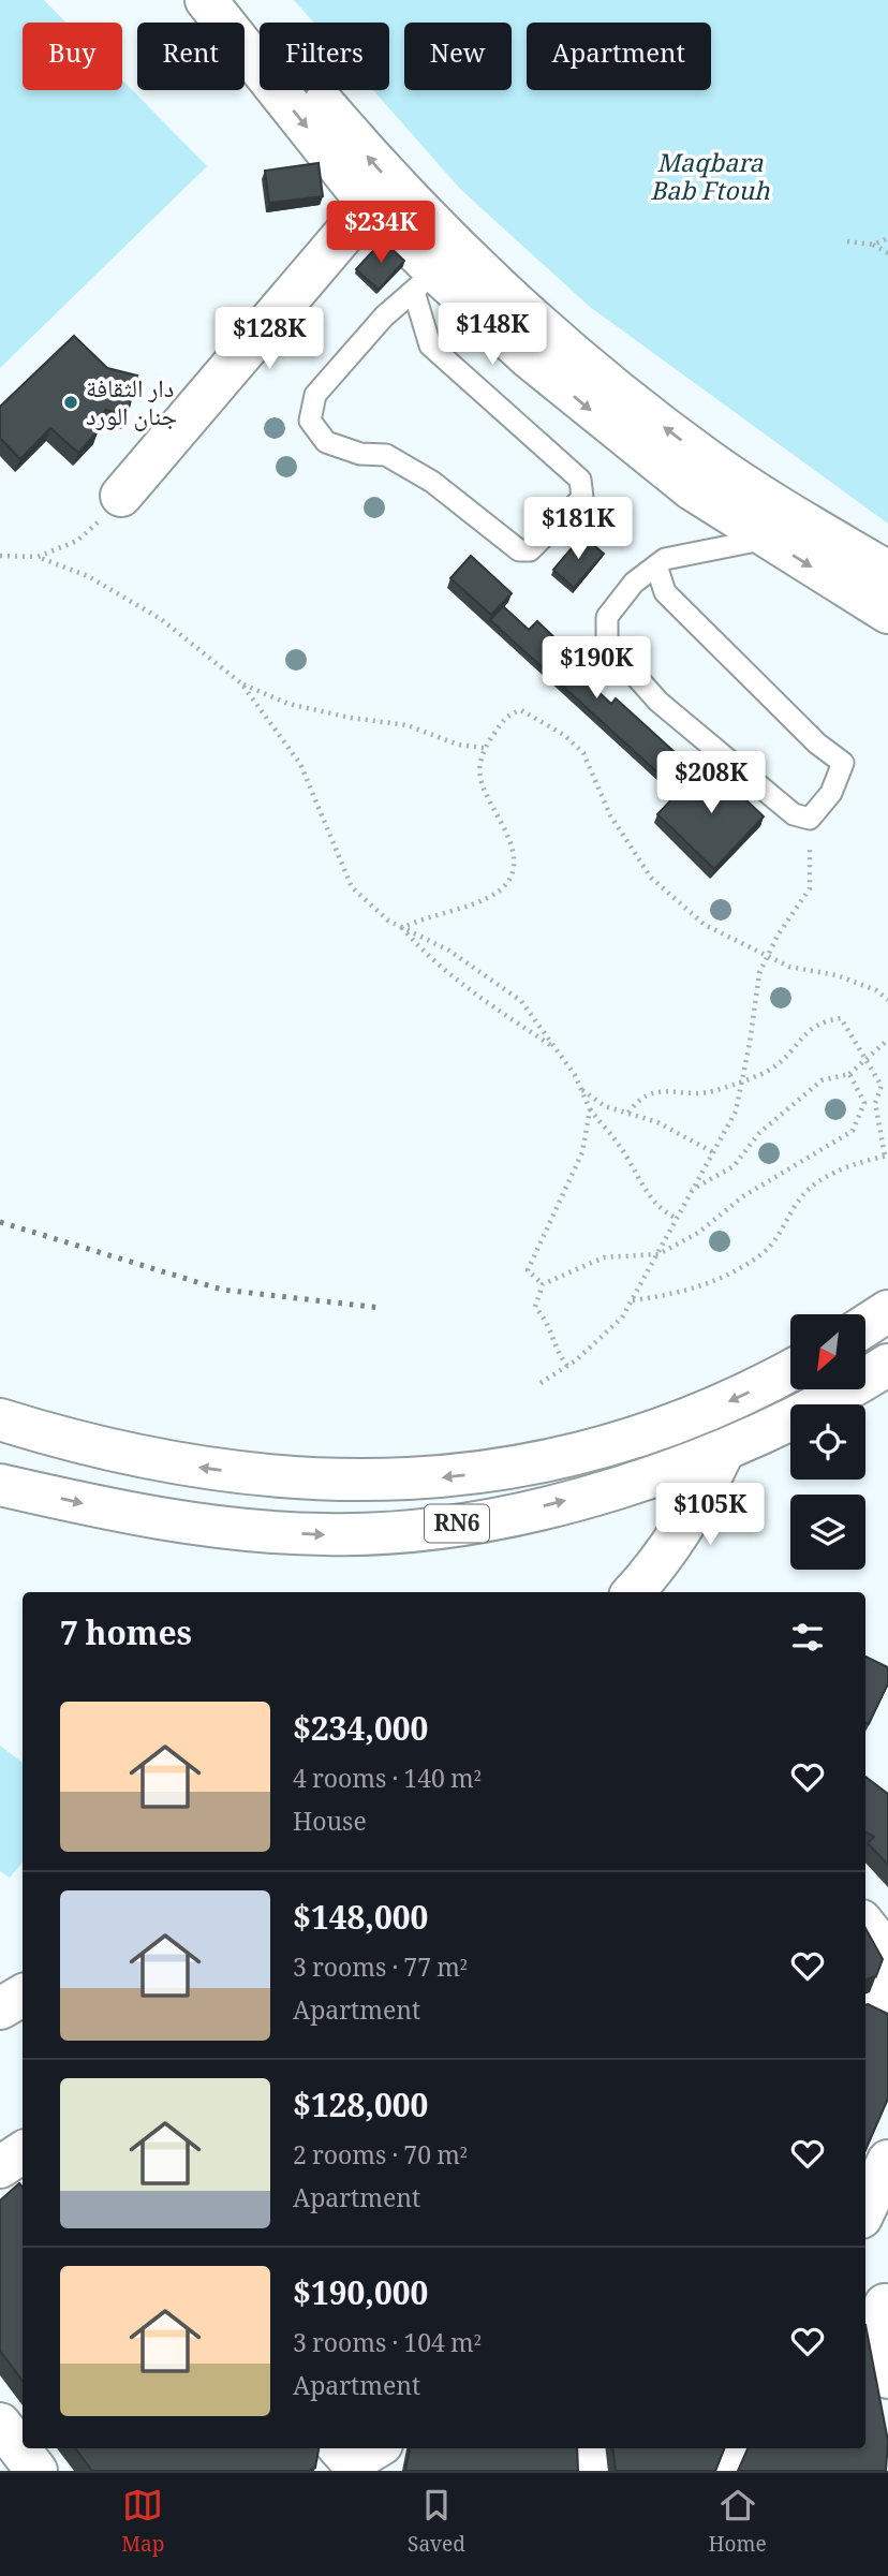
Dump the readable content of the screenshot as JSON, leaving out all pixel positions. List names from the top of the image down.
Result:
{
  "streets": {
    "street": ["RN6"]
  },
  "parks": ["Maqbara Bab Ftouh"],
  "places": ["دار الثقافة جنان الورد"],
  "north": "bottom left",
  "page": {
    "chip": [
      "Buy",
      "Rent",
      "Filters",
      "New",
      "Apartment"
    ],
    "price": [
      "$234K",
      "$148K",
      "$128K",
      "$181K",
      "$190K",
      "$208K",
      "$105K"
    ],
    "heading": "7 homes",
    "list": [
      {
        "name": "$234,000",
        "note": "4 rooms · 140 m² · House"
      },
      {
        "name": "$148,000",
        "note": "3 rooms · 77 m² · Apartment"
      },
      {
        "name": "$128,000",
        "note": "2 rooms · 70 m² · Apartment"
      },
      {
        "name": "$190,000",
        "note": "3 rooms · 104 m² · Apartment"
      }
    ],
    "tabs": ["Map", "Saved", "Home"]
  }
}
